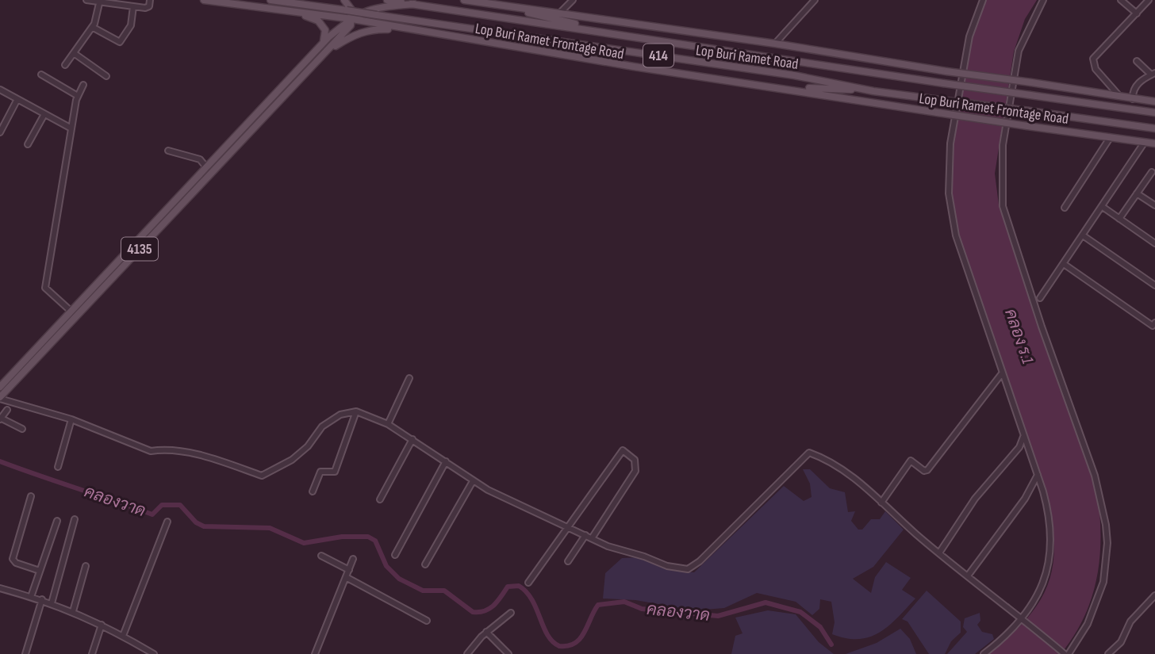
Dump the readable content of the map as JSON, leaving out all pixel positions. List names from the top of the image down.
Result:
{
  "streets": {
    "main road": [
      "Lop Buri Ramet Frontage Road",
      "414",
      "Lop Buri Ramet Road",
      "4135"
    ]
  },
  "crossings": [
    ["Lop Buri Ramet Frontage Road", "4135"],
    ["Lop Buri Ramet Road", "4135"]
  ],
  "water": ["คลอง ร.1", "คลองวาด"]
}
